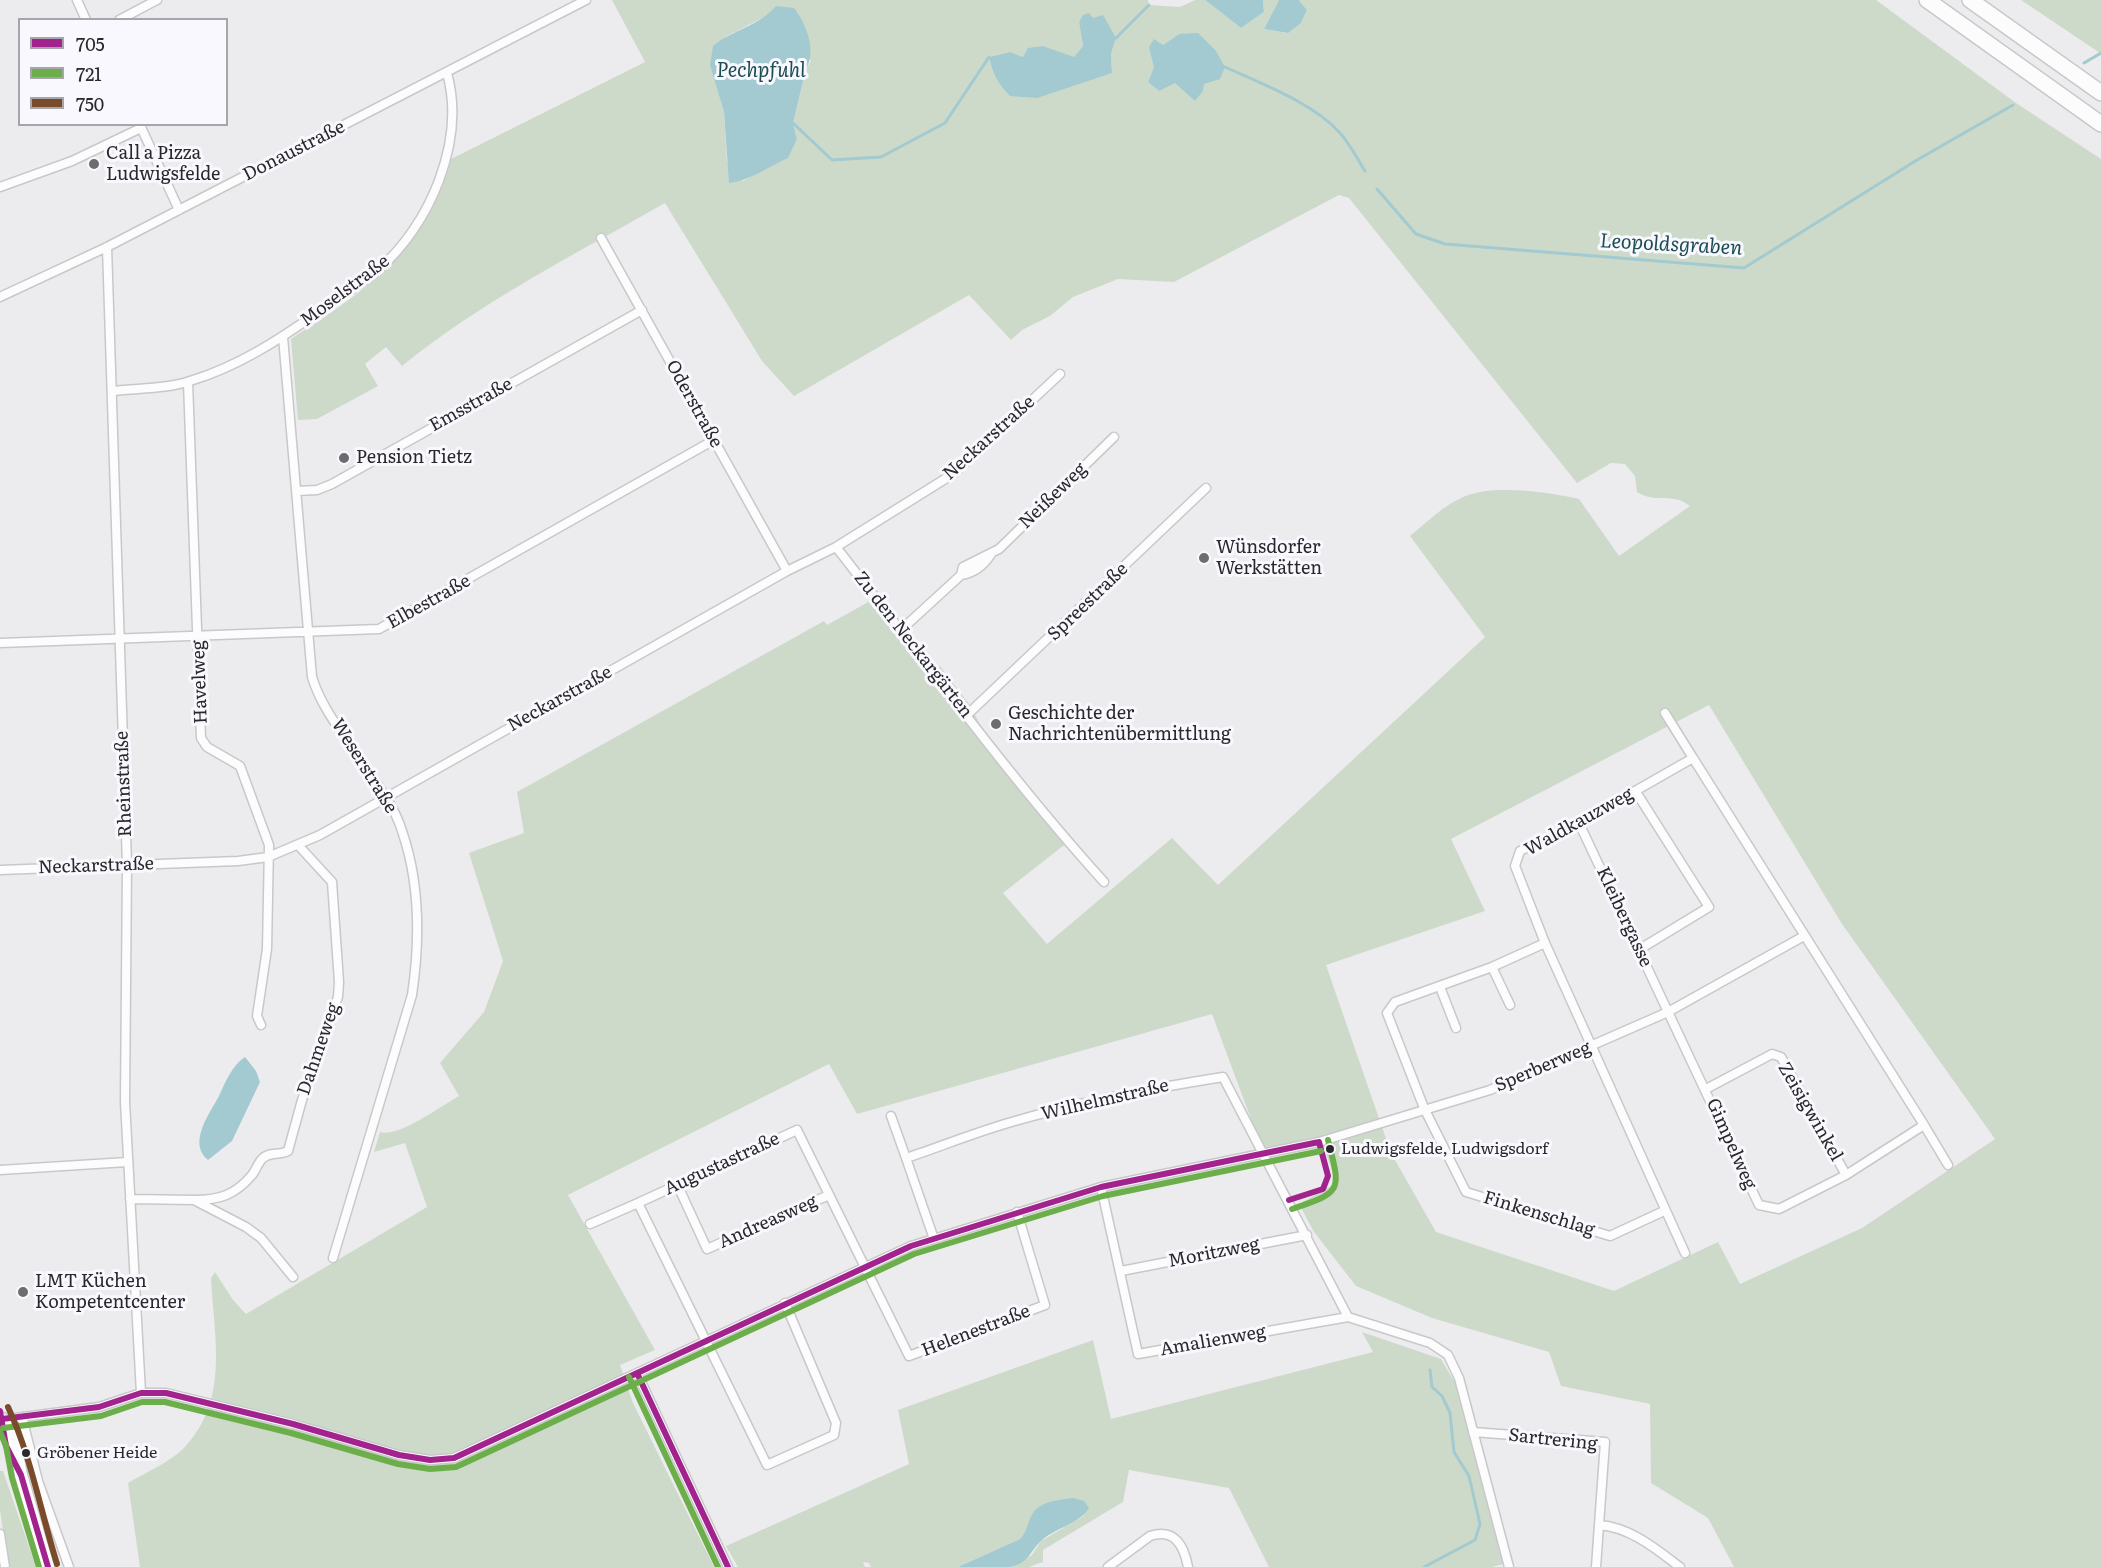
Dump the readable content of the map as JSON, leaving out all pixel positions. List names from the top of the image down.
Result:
{
  "streets": {
    "street": [
      "Donaustraße",
      "Moselstraße",
      "Oderstraße",
      "Emsstraße",
      "Neckarstraße",
      "Neißeweg",
      "Elbestraße",
      "Spreestraße",
      "Zu den Neckargärten",
      "Havelweg",
      "Weserstraße",
      "Rheinstraße",
      "Waldkauzweg",
      "Kleibergasse",
      "Dahmeweg",
      "Sperberweg",
      "Wilhelmstraße",
      "Zeisigwinkel",
      "Gimpelweg",
      "Augustastraße",
      "Finkenschlag",
      "Andreasweg",
      "Moritzweg",
      "Helenestraße",
      "Amalienweg",
      "Sartrering"
    ]
  },
  "crossings": [
    ["Donaustraße", "Moselstraße"],
    ["Donaustraße", "Rheinstraße"],
    ["Moselstraße", "Havelweg"],
    ["Moselstraße", "Weserstraße"],
    ["Moselstraße", "Rheinstraße"],
    ["Oderstraße", "Emsstraße"],
    ["Oderstraße", "Neckarstraße"],
    ["Oderstraße", "Elbestraße"],
    ["Emsstraße", "Weserstraße"],
    ["Neckarstraße", "Zu den Neckargärten"],
    ["Neckarstraße", "Havelweg"],
    ["Neckarstraße", "Weserstraße"],
    ["Neckarstraße", "Rheinstraße"],
    ["Neckarstraße", "Dahmeweg"],
    ["Neißeweg", "Zu den Neckargärten"],
    ["Elbestraße", "Havelweg"],
    ["Elbestraße", "Weserstraße"],
    ["Elbestraße", "Rheinstraße"],
    ["Spreestraße", "Zu den Neckargärten"],
    ["Rheinstraße", "Sperberweg"],
    ["Waldkauzweg", "Kleibergasse"],
    ["Waldkauzweg", "Sperberweg"],
    ["Kleibergasse", "Sperberweg"],
    ["Kleibergasse", "Gimpelweg"],
    ["Sperberweg", "Wilhelmstraße"],
    ["Sperberweg", "Gimpelweg"],
    ["Sperberweg", "Augustastraße"],
    ["Sperberweg", "Finkenschlag"],
    ["Sperberweg", "Helenestraße"],
    ["Sperberweg", "Amalienweg"],
    ["Zeisigwinkel", "Gimpelweg"],
    ["Augustastraße", "Andreasweg"],
    ["Augustastraße", "Helenestraße"],
    ["Moritzweg", "Amalienweg"]
  ],
  "water": ["Pechpfuhl", "Leopoldsgraben"],
  "places": [
    "Call a Pizza Ludwigsfelde",
    "Pension Tietz",
    "Wünsdorfer Werkstätten",
    "Geschichte der Nachrichtenübermittlung",
    "Ludwigsfelde, Ludwigsdorf",
    "LMT Küchen Kompetentcenter",
    "Gröbener Heide"
  ],
  "lines": ["transit line 721", "transit line 705", "transit line 750"],
  "legend": ["705", "721", "750"]
}
